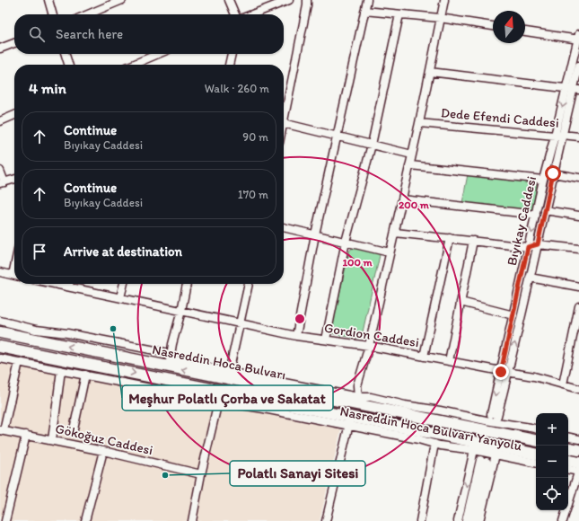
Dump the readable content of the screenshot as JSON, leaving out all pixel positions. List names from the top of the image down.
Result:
{
  "streets": {
    "highway": ["Nasreddin Hoca Bulvarı"],
    "street": [
      "Dede Efendi Caddesi",
      "Bıyıkay Caddesi",
      "Gordion Caddesi",
      "Nasreddin Hoca Bulvarı Yanyolu",
      "Gökoğuz Caddesi"
    ]
  },
  "crossings": [
    ["Dede Efendi Caddesi", "Bıyıkay Caddesi"],
    ["Bıyıkay Caddesi", "Gordion Caddesi"],
    ["Nasreddin Hoca Bulvarı", "Nasreddin Hoca Bulvarı Yanyolu"]
  ],
  "places": ["Meşhur Polatlı Çorba ve Sakatat", "Polatlı Sanayi Sitesi"],
  "north": "top",
  "page": {
    "search": "Search here",
    "heading": ["4 min", "Walk · 260 m"],
    "list": [
      ["Continue", "Bıyıkay Caddesi", "90 m"],
      ["Continue", "Bıyıkay Caddesi", "170 m"],
      "Arrive at destination"
    ],
    "map_buttons": ["+", "−"]
  },
  "rings": ["200 m", "100 m"]
}
